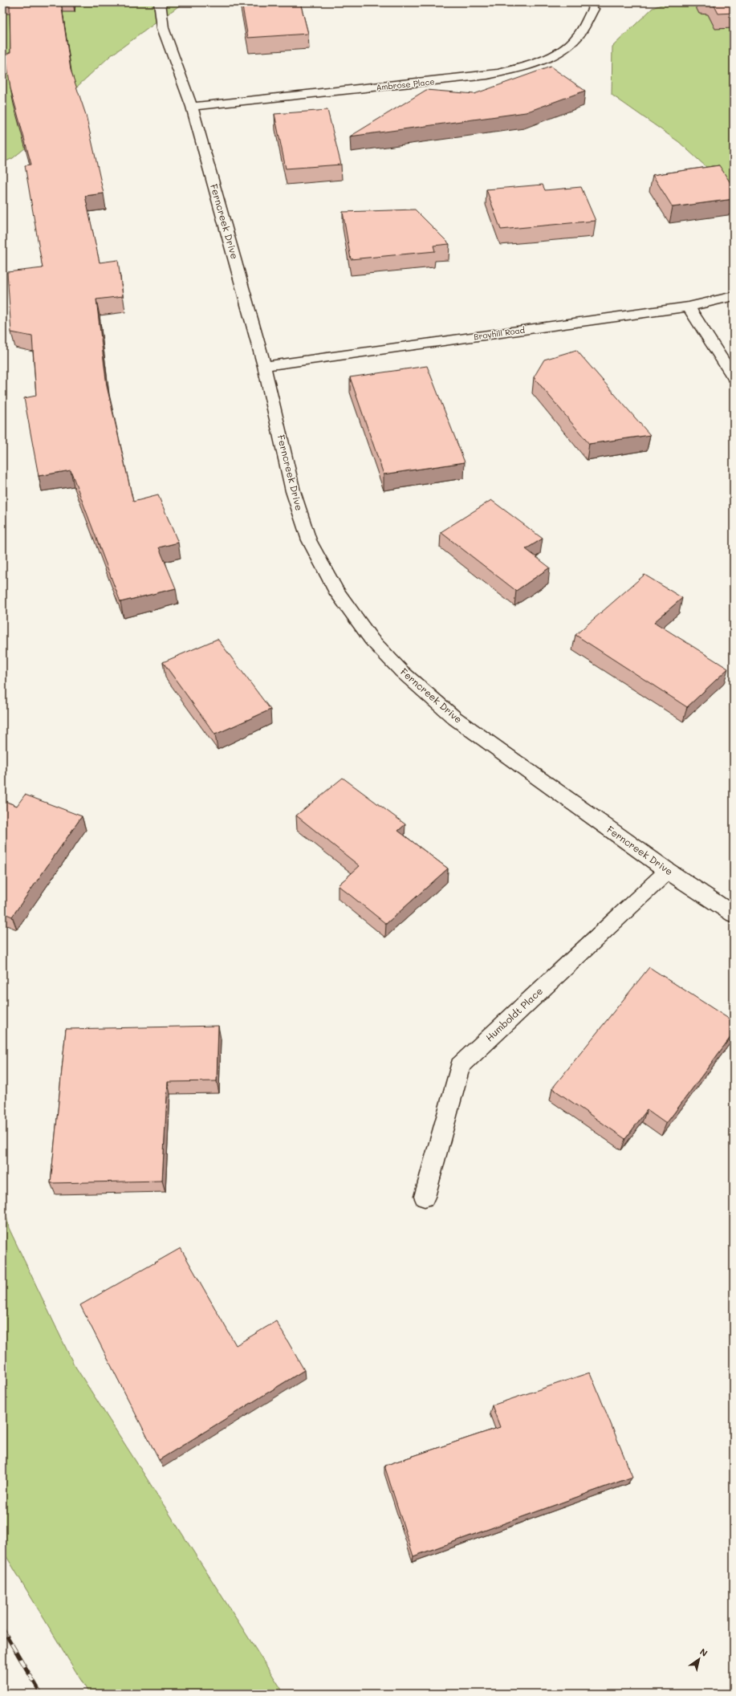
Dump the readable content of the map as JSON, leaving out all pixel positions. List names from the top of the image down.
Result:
{
  "streets": {
    "street": [
      "Ambrose Place",
      "Ferncreek Drive",
      "Broyhill Road",
      "Humboldt Place"
    ]
  },
  "crossings": [
    ["Ambrose Place", "Ferncreek Drive"],
    ["Ferncreek Drive", "Broyhill Road"],
    ["Ferncreek Drive", "Humboldt Place"]
  ],
  "north": "top right"
}
